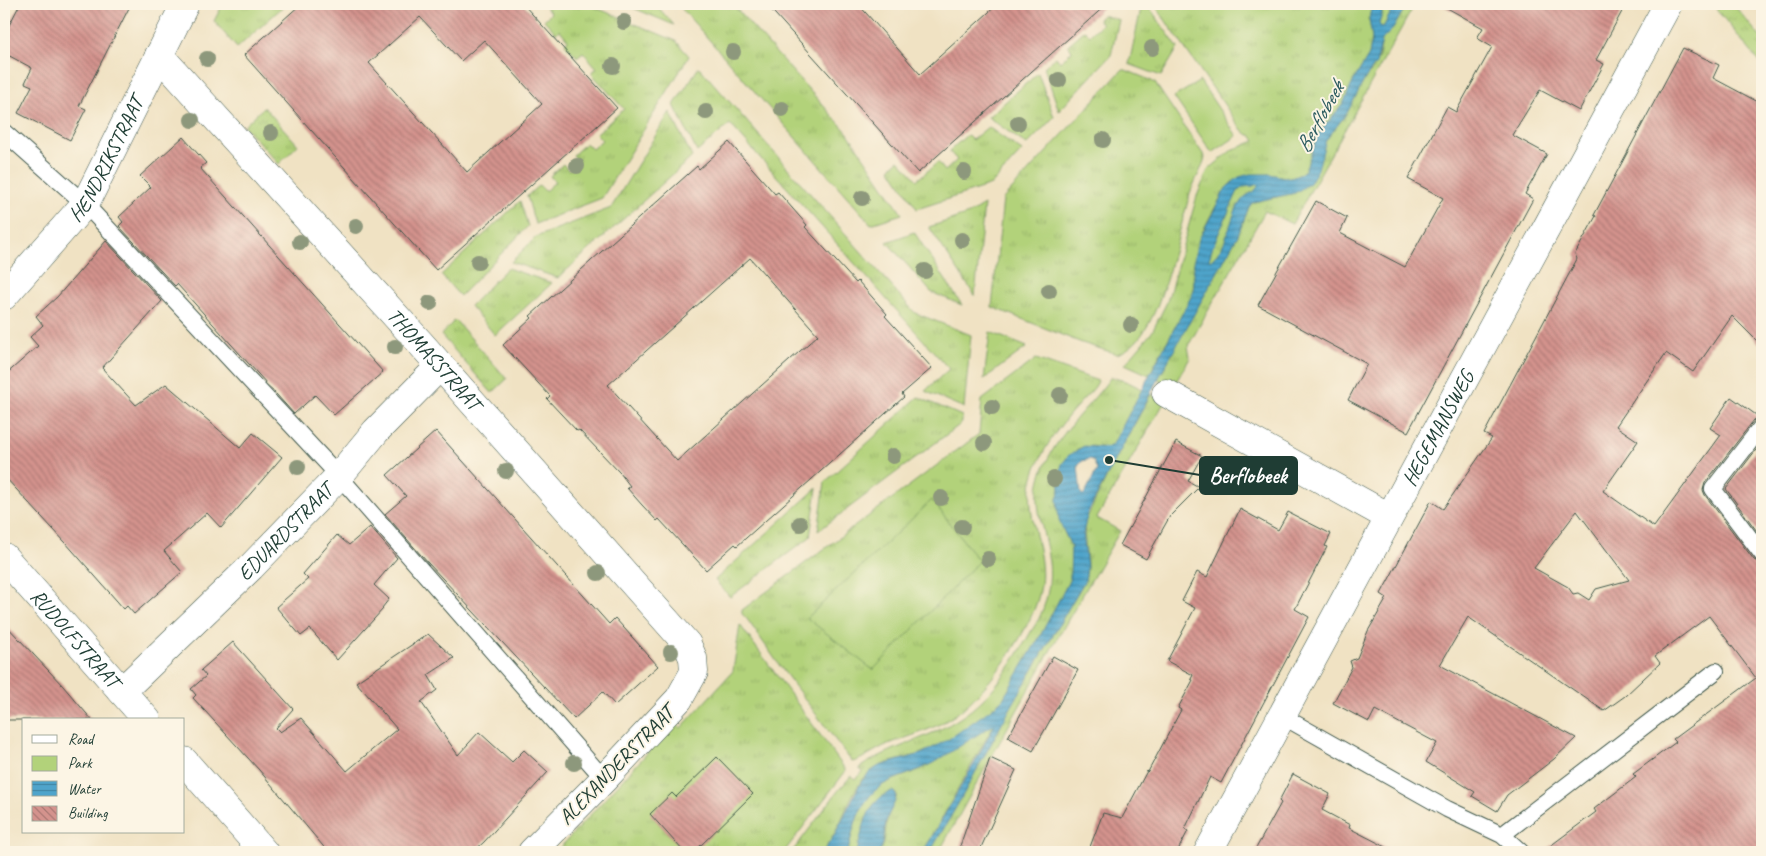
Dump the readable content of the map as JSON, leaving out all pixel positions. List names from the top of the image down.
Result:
{
  "streets": {
    "street": [
      "HENDRIKSTRAAT",
      "THOMASSTRAAT",
      "HEGEMANSWEG",
      "EDUARDSTRAAT",
      "RUDOLFSTRAAT",
      "ALEXANDERSTRAAT"
    ]
  },
  "crossings": [
    ["HENDRIKSTRAAT", "THOMASSTRAAT"],
    ["THOMASSTRAAT", "EDUARDSTRAAT"],
    ["THOMASSTRAAT", "ALEXANDERSTRAAT"],
    ["EDUARDSTRAAT", "RUDOLFSTRAAT"]
  ],
  "water": ["Berflobeek"],
  "places": ["Berflobeek"],
  "legend": [
    "Road",
    "Park",
    "Water",
    "Building"
  ]
}
